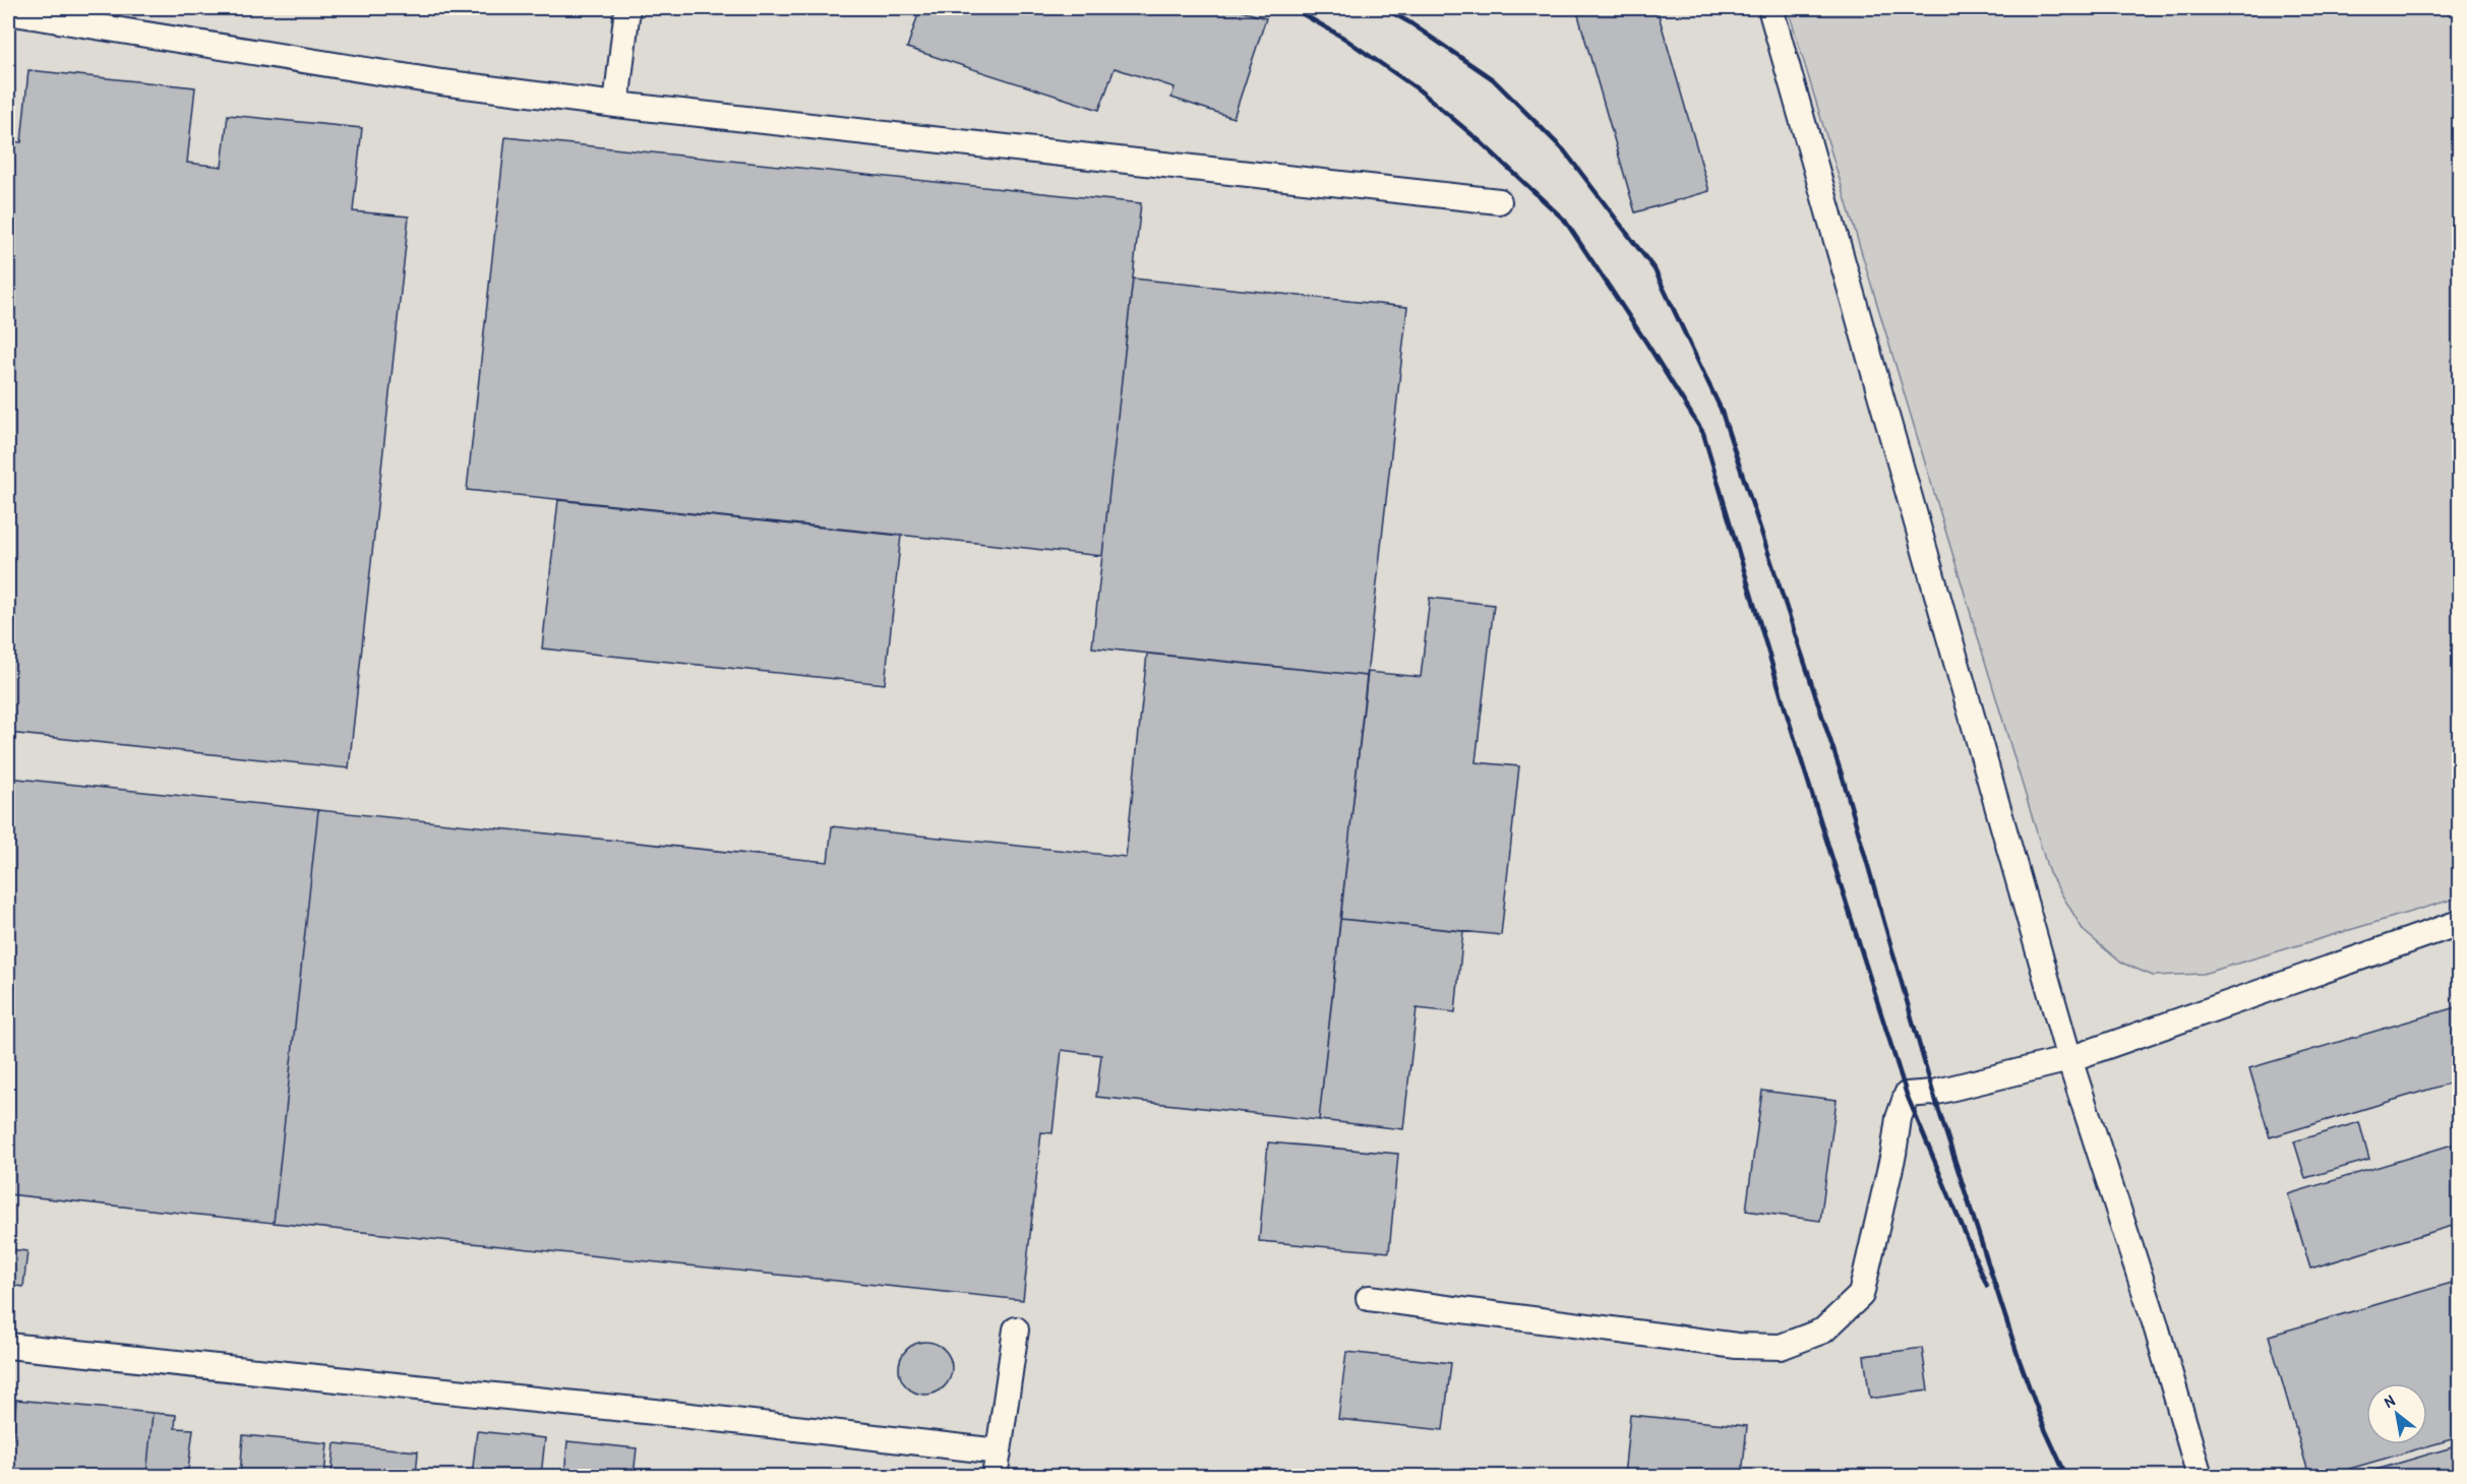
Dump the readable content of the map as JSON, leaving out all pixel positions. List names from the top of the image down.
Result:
{
  "north": "top left"
}
